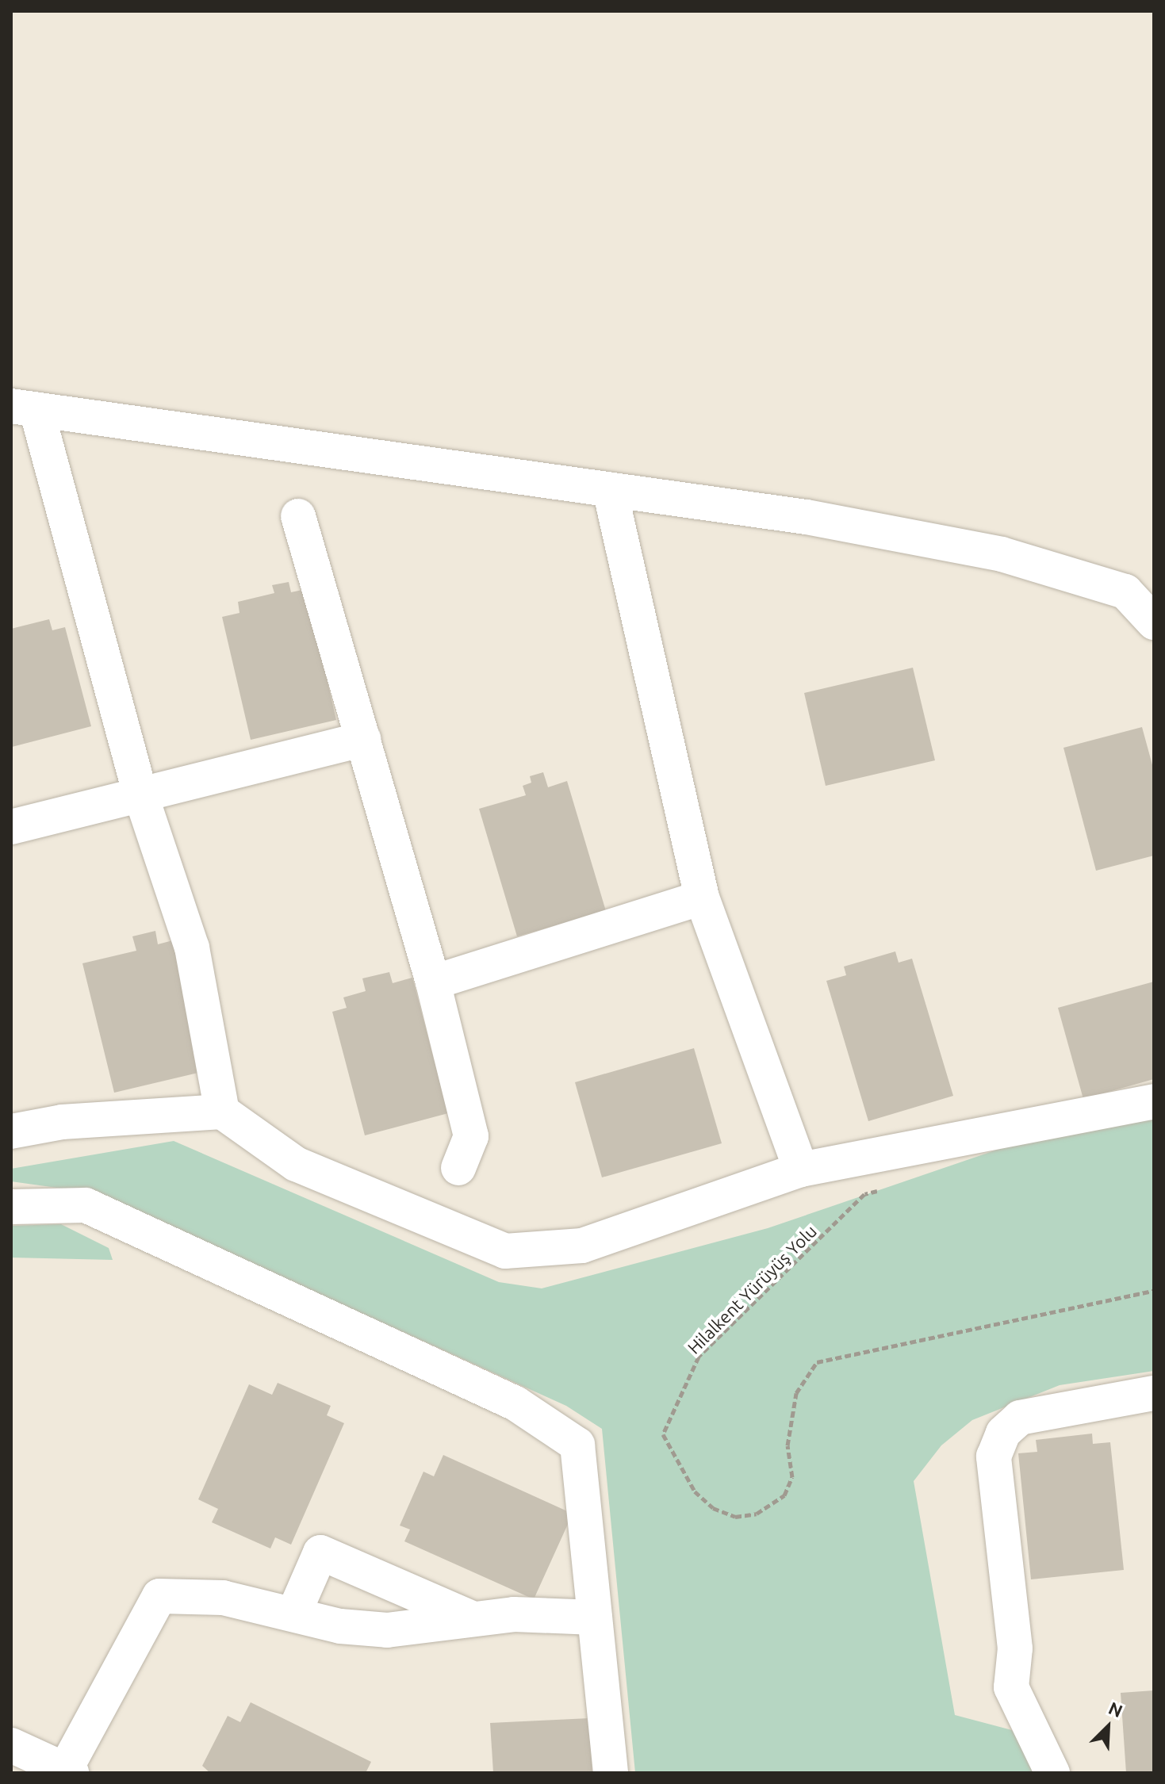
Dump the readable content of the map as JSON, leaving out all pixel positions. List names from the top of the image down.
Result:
{
  "streets": {
    "path": ["Hilalkent Yürüyüş Yolu"]
  },
  "north": "top right"
}
